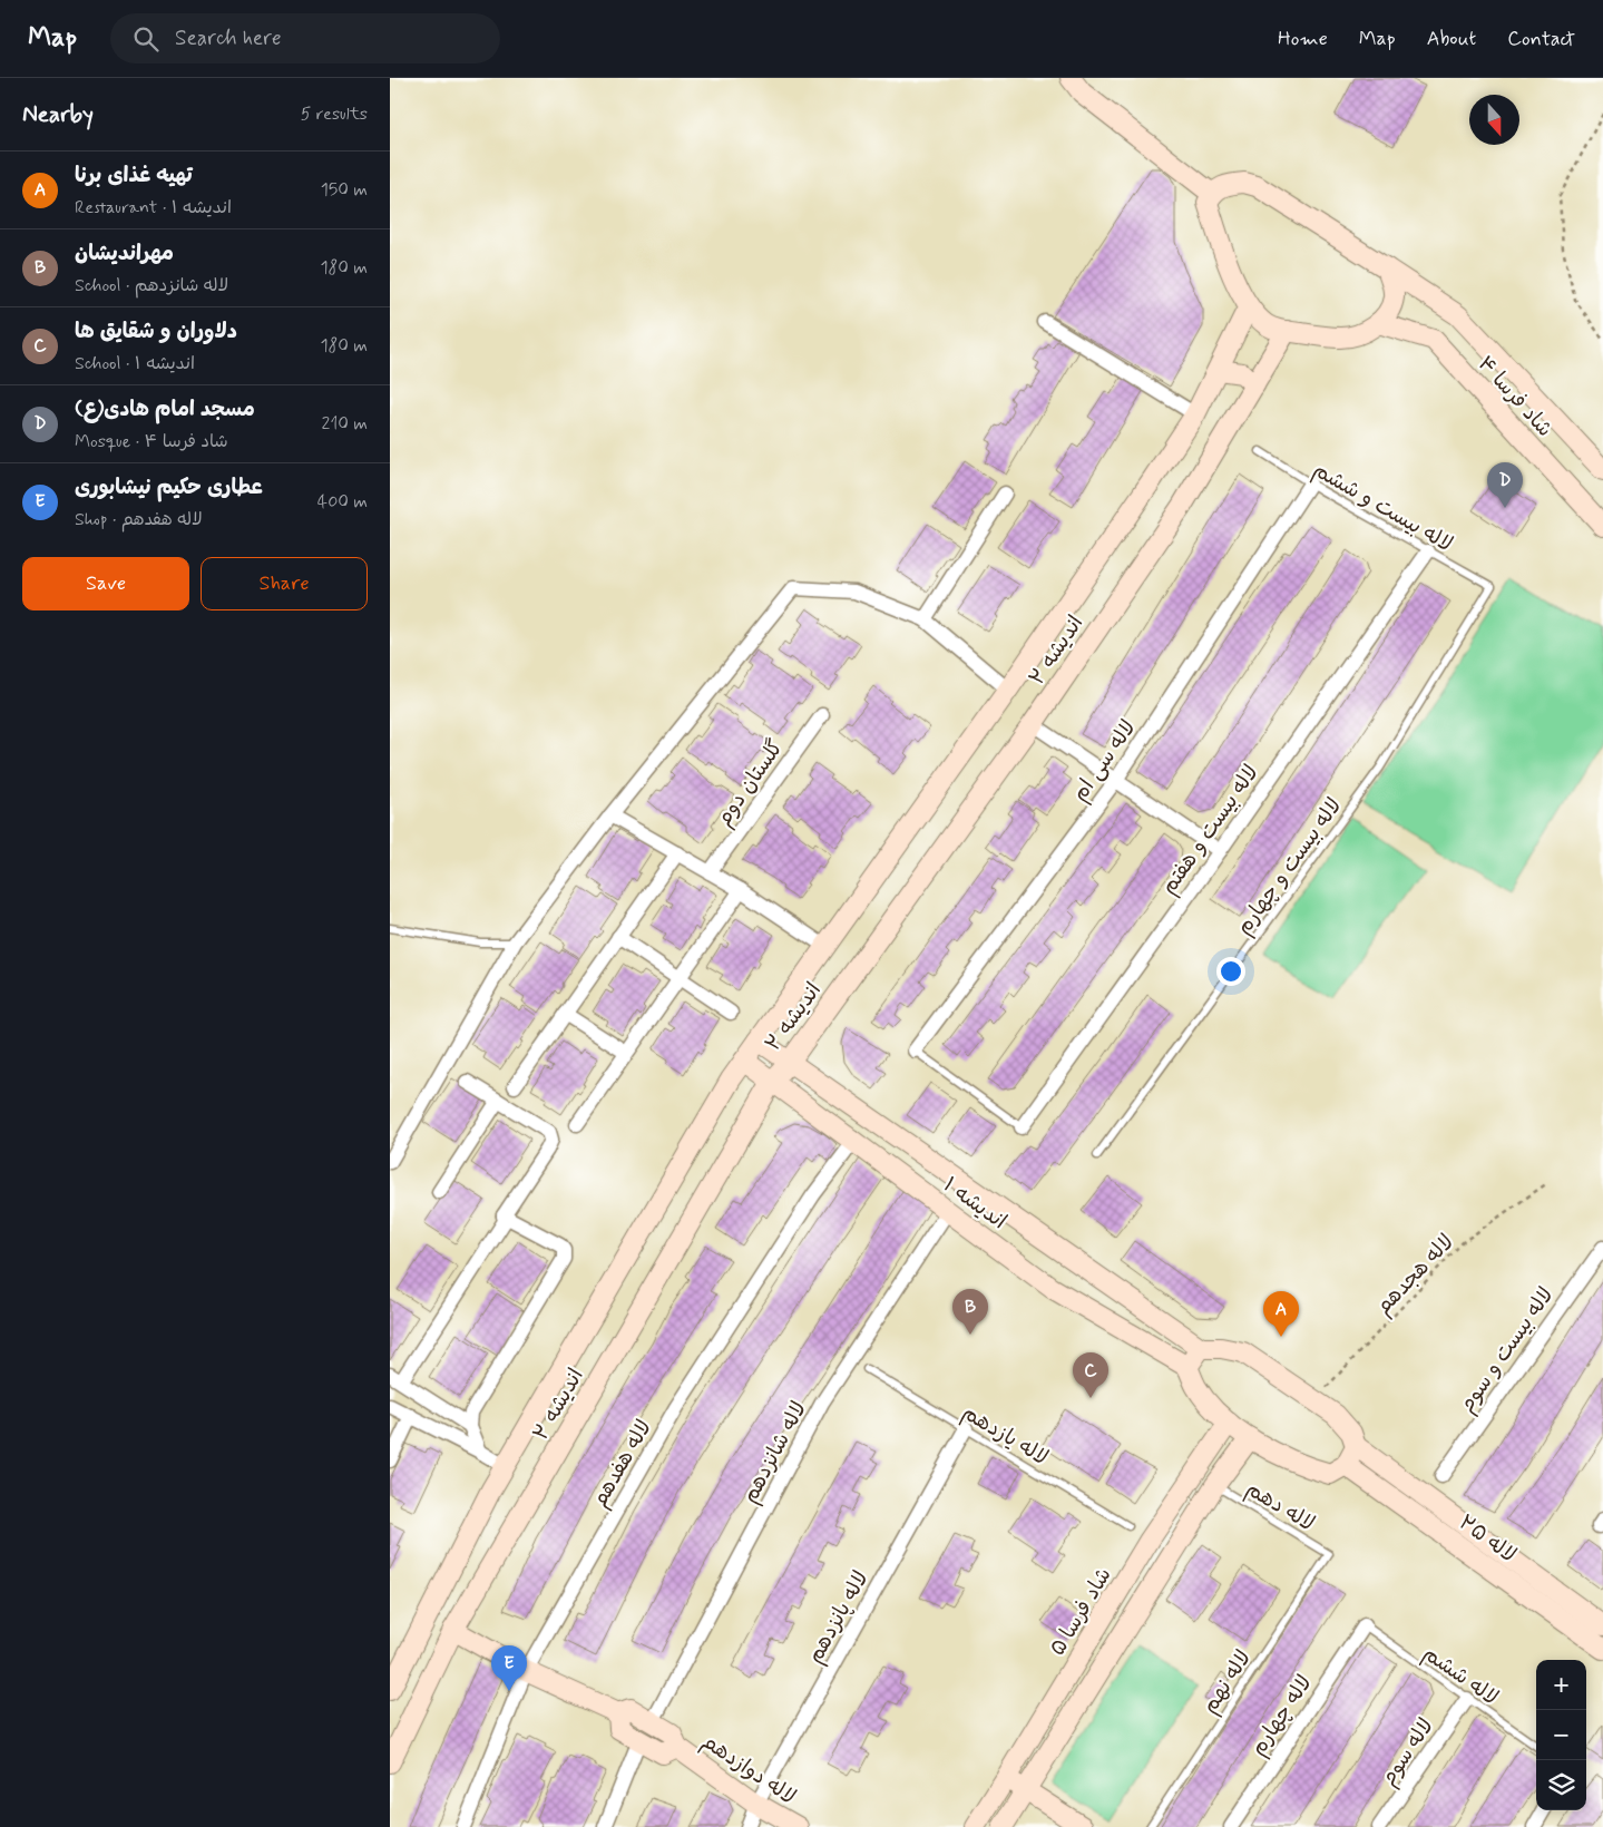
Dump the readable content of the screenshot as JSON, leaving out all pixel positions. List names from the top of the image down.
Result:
{
  "streets": {
    "street": [
      "شاد فرسا ۴",
      "اندیشه ۲",
      "لاله سی ام",
      "گلستان دوم",
      "لاله بیست و هفتم",
      "اندیشه ۱",
      "لاله بیست و سوم",
      "لاله شانزدهم",
      "لاله هفدهم",
      "لاله ۲۵",
      "شاد فرسا ۵",
      "لاله پانزدهم",
      "لاله چهارم",
      "لاله سوم",
      "لاله دوازدهم"
    ],
    "lane": [
      "لاله بیست و ششم",
      "لاله بیست و چهارم",
      "لاله یازدهم",
      "لاله دهم",
      "لاله ششم",
      "لاله نهم"
    ],
    "path": ["لاله هجدهم"]
  },
  "crossings": [
    ["لاله بیست و ششم", "لاله سی ام"],
    ["لاله بیست و ششم", "لاله بیست و هفتم"],
    ["لاله بیست و ششم", "لاله بیست و چهارم"],
    ["اندیشه ۲", "اندیشه ۱"],
    ["اندیشه ۱", "لاله شانزدهم"],
    ["اندیشه ۱", "لاله هفدهم"],
    ["لاله یازدهم", "لاله پانزدهم"],
    ["لاله شانزدهم", "لاله دوازدهم"],
    ["لاله دهم", "لاله نهم"],
    ["لاله پانزدهم", "لاله دوازدهم"],
    ["لاله ششم", "لاله چهارم"],
    ["لاله ششم", "لاله سوم"]
  ],
  "north": "bottom",
  "page": {
    "header": "Map",
    "search": "Search here",
    "nav": [
      "Home",
      "Map",
      "About",
      "Contact"
    ],
    "heading": ["Nearby", "5 results"],
    "list": [
      {
        "mark": "A",
        "name": "تهیه غذای برنا",
        "note": "Restaurant · اندیشه ۱",
        "value": "150 m"
      },
      {
        "mark": "B",
        "name": "مهراندیشان",
        "note": "School · لاله شانزدهم",
        "value": "180 m"
      },
      {
        "mark": "C",
        "name": "دلاوران و شقایق ها",
        "note": "School · اندیشه ۱",
        "value": "180 m"
      },
      {
        "mark": "D",
        "name": "مسجد امام هادی(ع)",
        "note": "Mosque · شاد فرسا ۴",
        "value": "210 m"
      },
      {
        "mark": "E",
        "name": "عطاری حکیم نیشابوری",
        "note": "Shop · لاله هفدهم",
        "value": "400 m"
      }
    ],
    "pins": [
      "D",
      "B",
      "A",
      "C",
      "E"
    ],
    "buttons": ["Save", "Share"],
    "map_buttons": ["+", "−"]
  }
}
